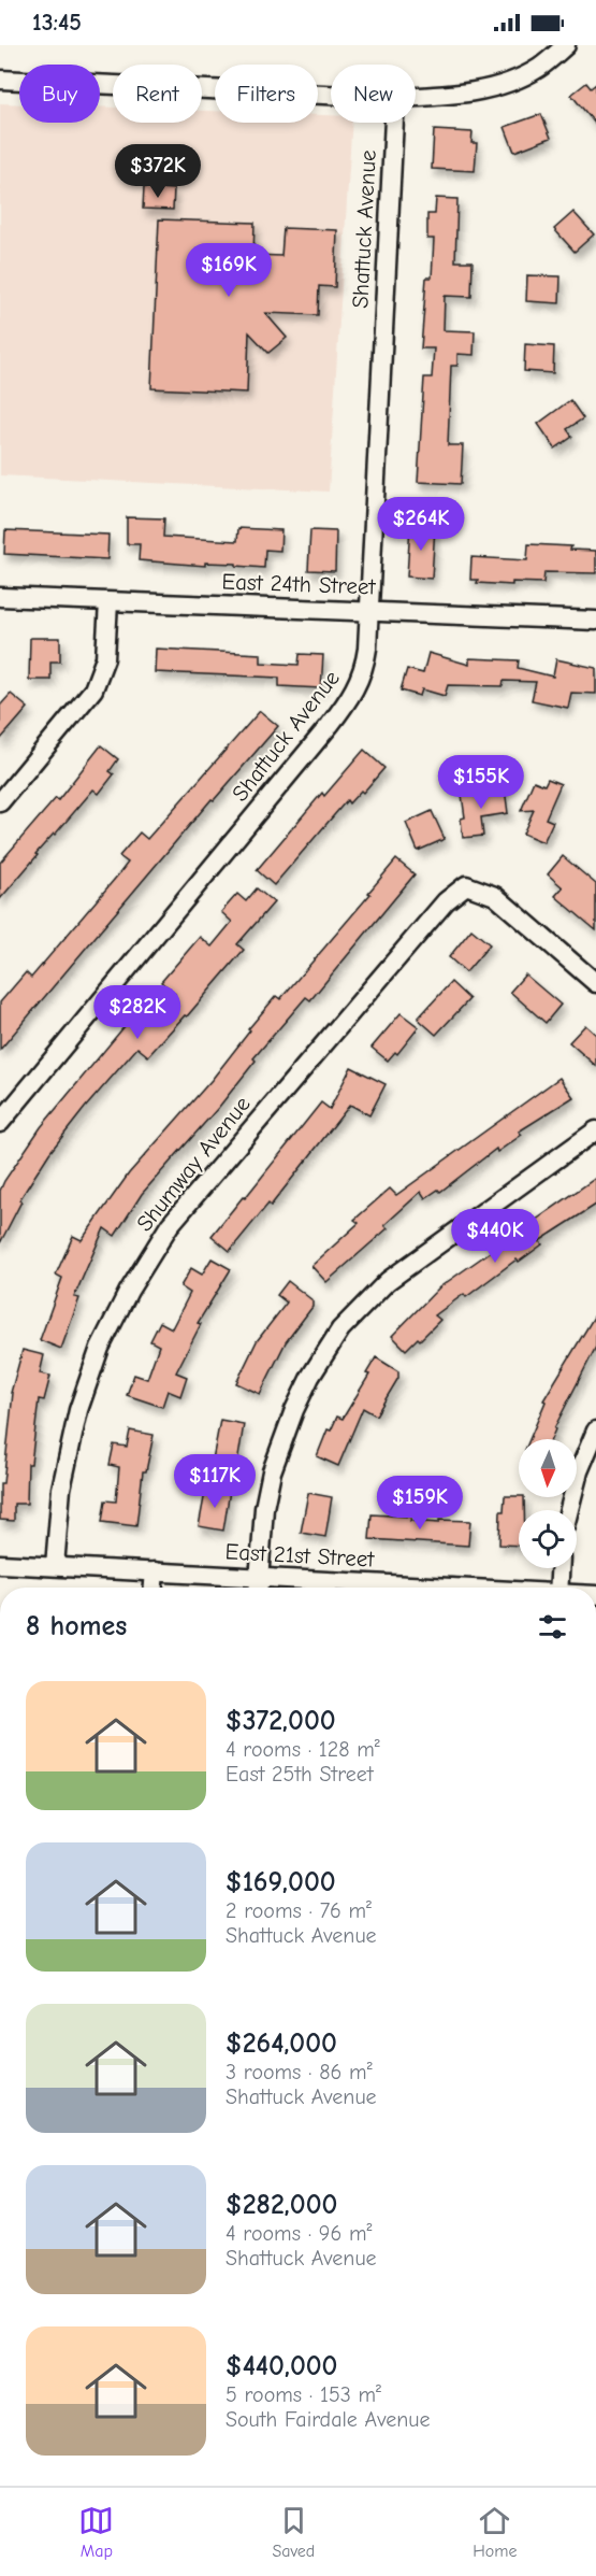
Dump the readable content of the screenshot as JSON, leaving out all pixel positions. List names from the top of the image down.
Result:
{
  "streets": {
    "street": [
      "Shattuck Avenue",
      "East 24th Street",
      "Shumway Avenue",
      "East 21st Street"
    ]
  },
  "crossings": [
    ["Shattuck Avenue", "East 24th Street"],
    ["Shumway Avenue", "East 21st Street"]
  ],
  "north": "bottom",
  "page": {
    "status": "13:45",
    "chip": [
      "Buy",
      "Rent",
      "Filters",
      "New"
    ],
    "price": [
      "$372K",
      "$169K",
      "$264K",
      "$155K",
      "$282K",
      "$440K",
      "$117K",
      "$159K"
    ],
    "heading": "8 homes",
    "list": [
      {
        "name": "$372,000",
        "note": "4 rooms · 128 m² · East 25th Street"
      },
      {
        "name": "$169,000",
        "note": "2 rooms · 76 m² · Shattuck Avenue"
      },
      {
        "name": "$264,000",
        "note": "3 rooms · 86 m² · Shattuck Avenue"
      },
      {
        "name": "$282,000",
        "note": "4 rooms · 96 m² · Shattuck Avenue"
      },
      {
        "name": "$440,000",
        "note": "5 rooms · 153 m² · South Fairdale Avenue"
      }
    ],
    "tabs": ["Map", "Saved", "Home"]
  }
}
